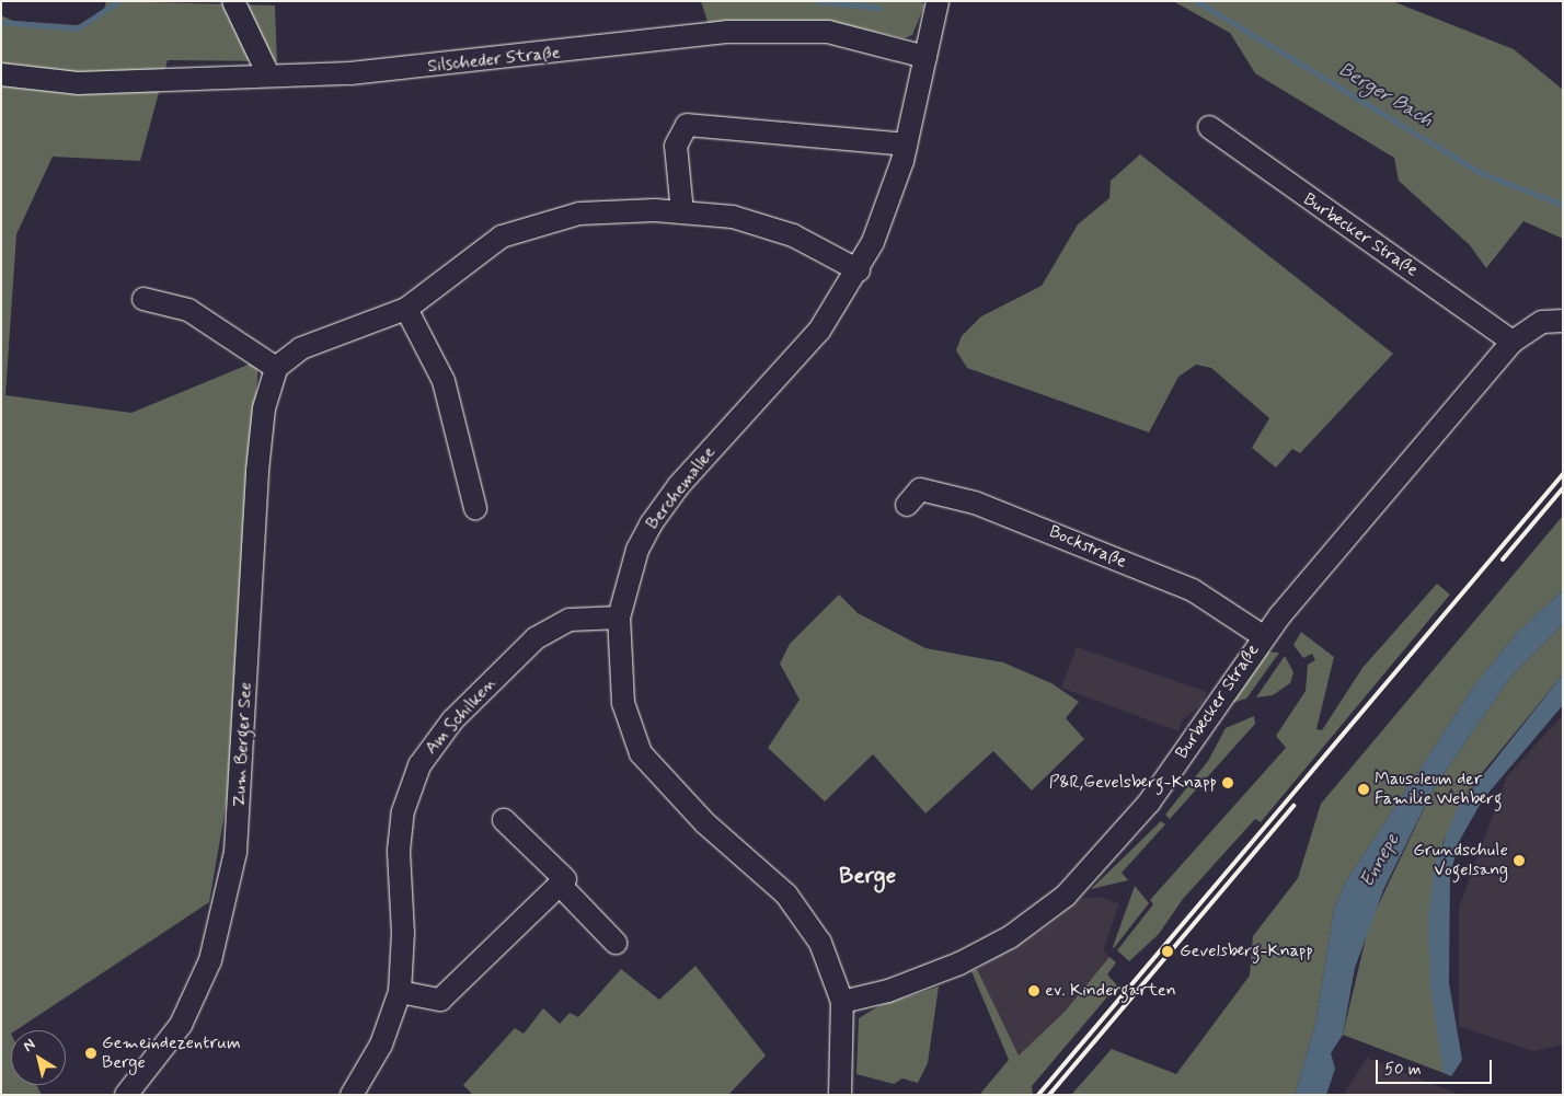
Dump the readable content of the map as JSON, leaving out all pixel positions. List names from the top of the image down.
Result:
{
  "streets": {
    "street": [
      "Silscheder Straße",
      "Burbecker Straße",
      "Berchemallee",
      "Bockstraße",
      "Am Schilken",
      "Zum Berger See"
    ]
  },
  "crossings": [
    ["Silscheder Straße", "Berchemallee"],
    ["Burbecker Straße", "Berchemallee"],
    ["Burbecker Straße", "Bockstraße"],
    ["Berchemallee", "Am Schilken"]
  ],
  "districts": ["Berge"],
  "water": ["Berger Bach", "Ennepe"],
  "places": [
    "P&R,Gevelsberg-Knapp",
    "Mausoleum der Familie Wehberg",
    "Grundschule Vogelsang",
    "Gevelsberg-Knapp",
    "ev. Kindergarten",
    "Gemeindezentrum Berge"
  ],
  "scale_bar": "50 m",
  "north": "top left"
}
